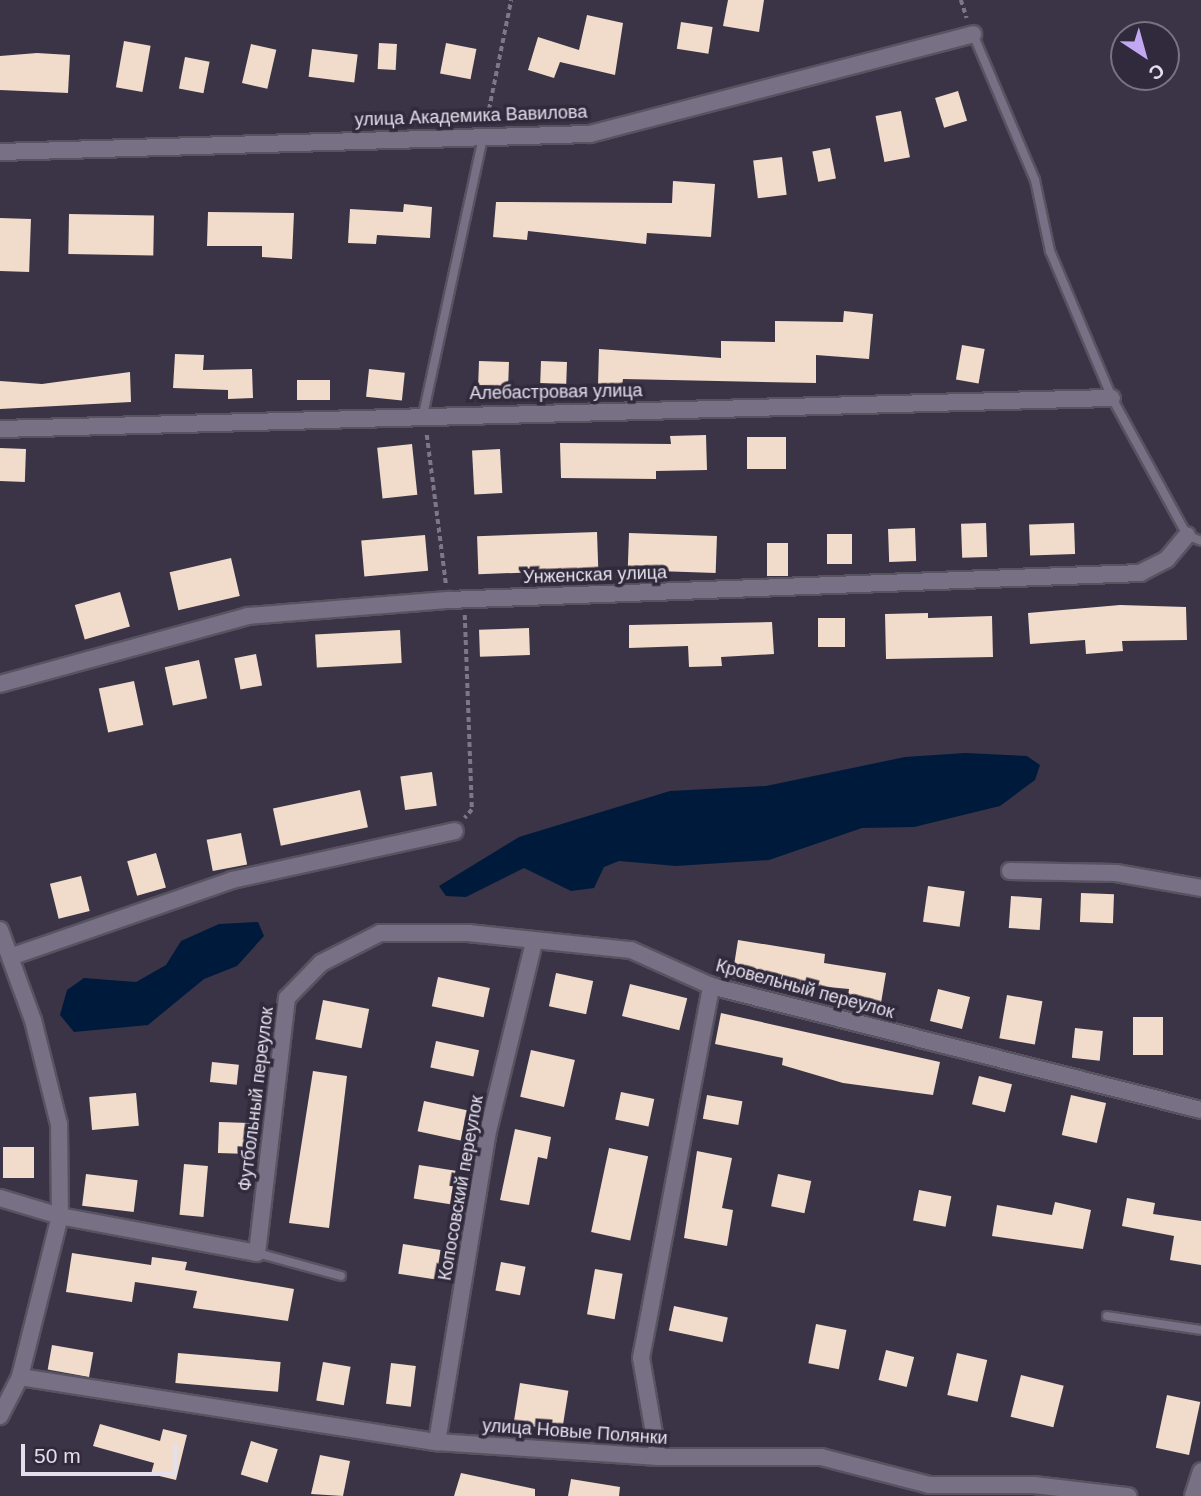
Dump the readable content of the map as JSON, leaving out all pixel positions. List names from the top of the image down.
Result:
{
  "streets": {
    "street": [
      "улица Академика Вавилова",
      "Алебастровая улица",
      "Унженская улица",
      "Кровельный переулок",
      "Футбольный переулок",
      "Копосовский переулок",
      "улица Новые Полянки"
    ]
  },
  "crossings": [
    ["Кровельный переулок", "Футбольный переулок"],
    ["Кровельный переулок", "Копосовский переулок"],
    ["Копосовский переулок", "улица Новые Полянки"]
  ],
  "scale_bar": "50 m",
  "north": "bottom right"
}
